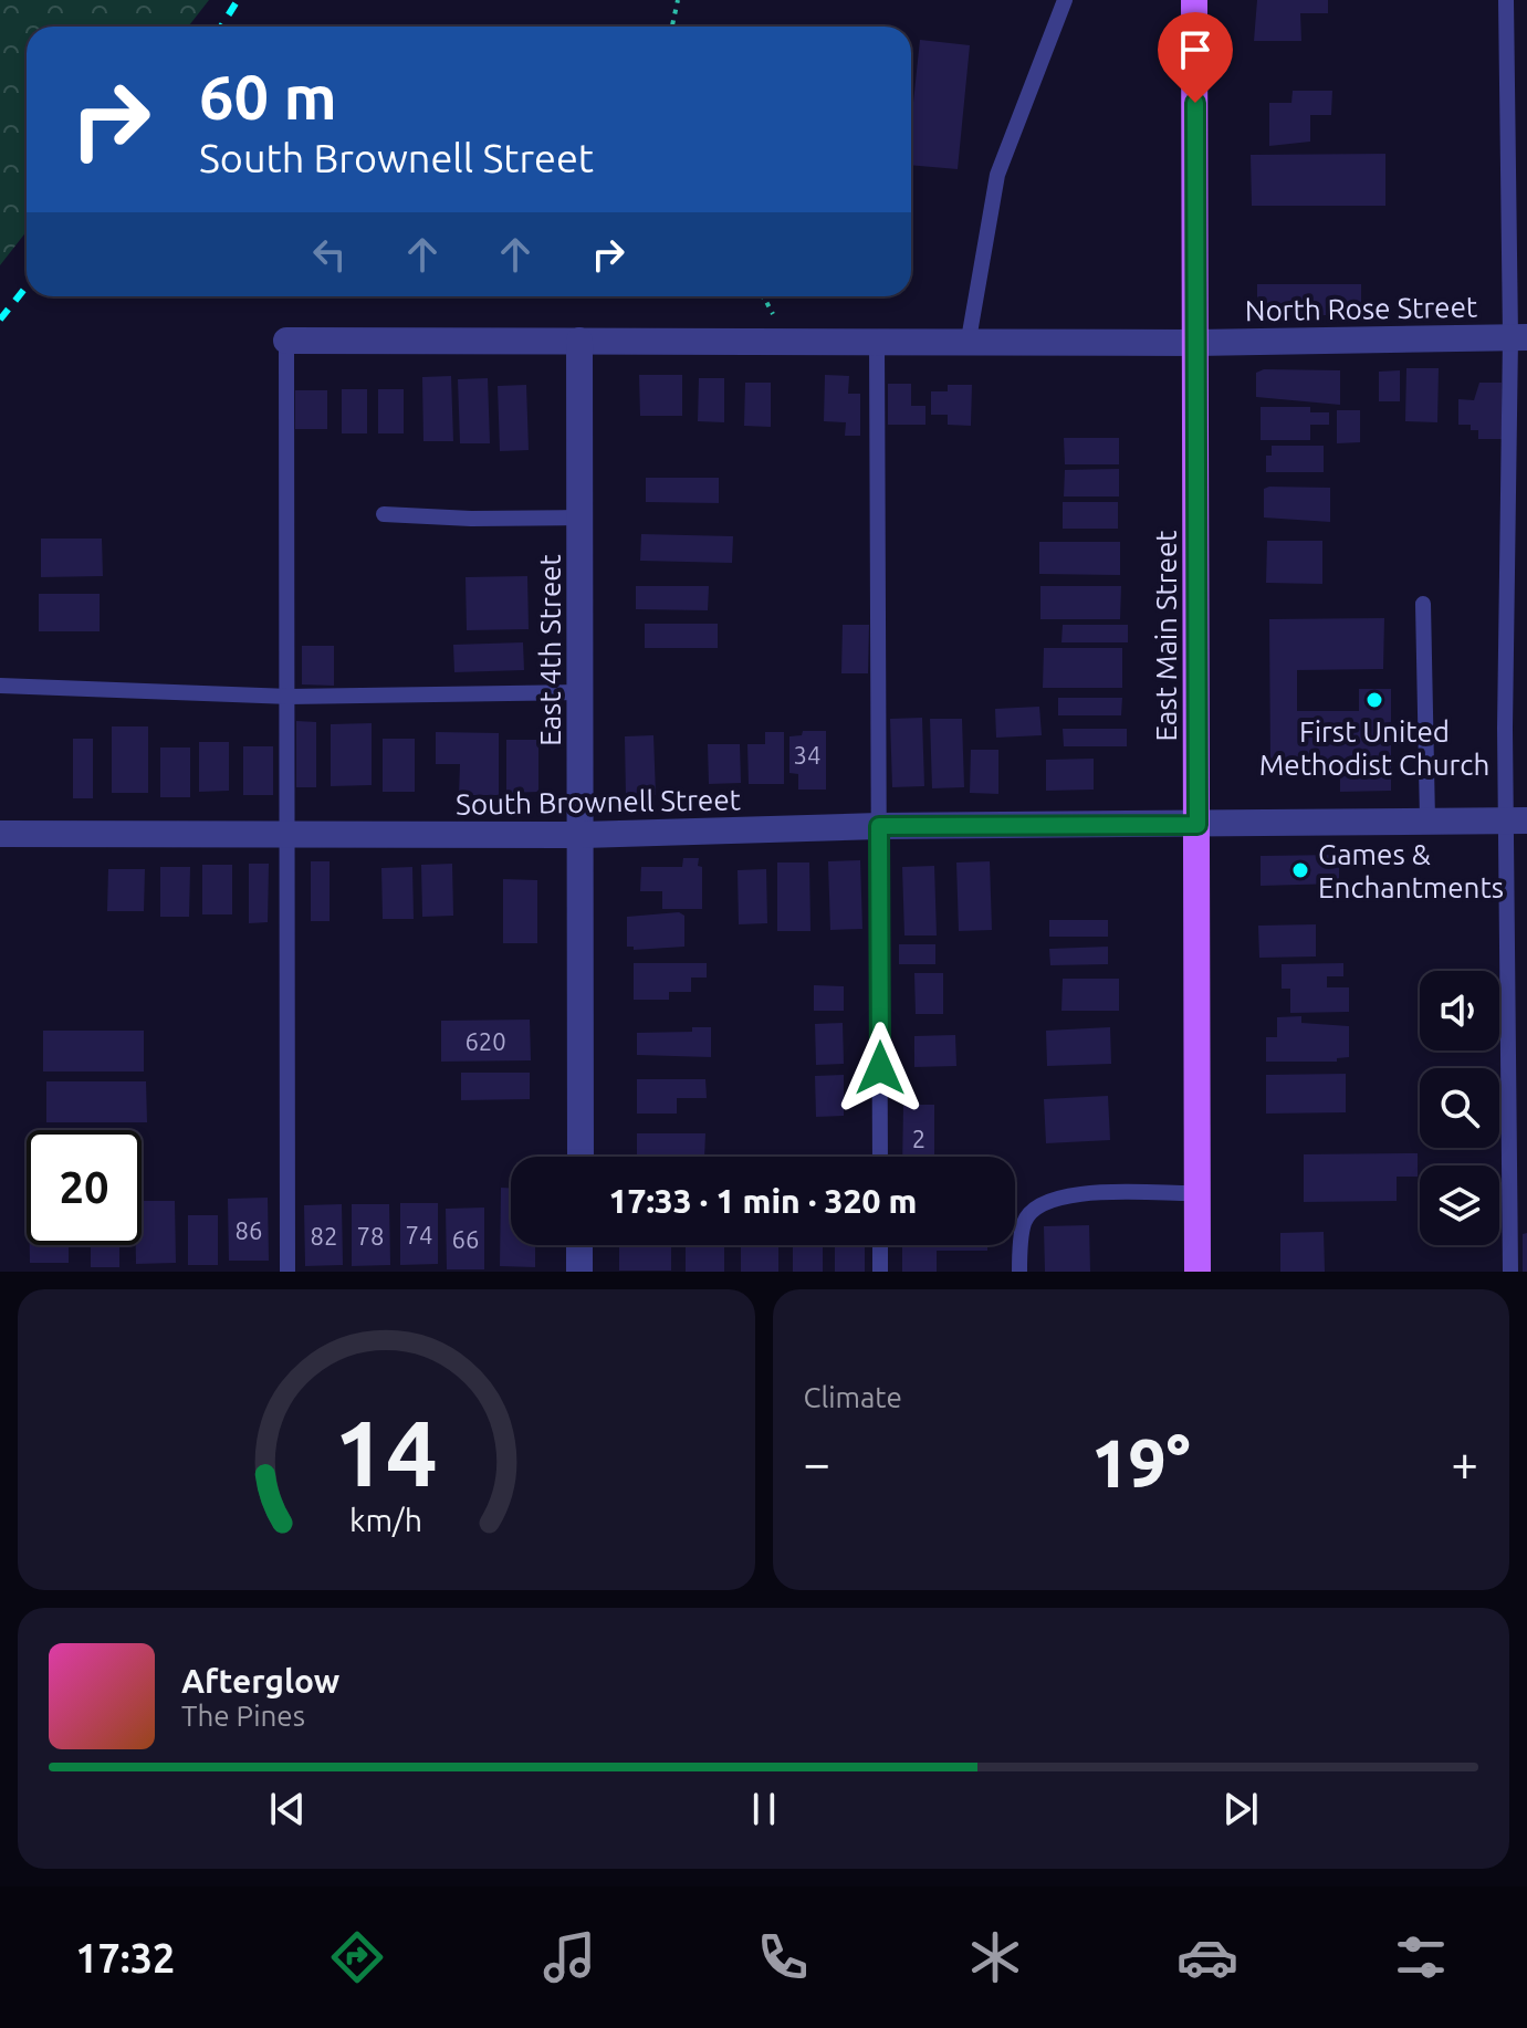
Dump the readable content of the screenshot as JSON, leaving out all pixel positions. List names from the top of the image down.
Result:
{
  "streets": {
    "main road": ["East Main Street"],
    "street": ["North Rose Street", "East 4th Street", "South Brownell Street"]
  },
  "crossings": [
    ["North Rose Street", "East Main Street"],
    ["North Rose Street", "East 4th Street"],
    ["East Main Street", "South Brownell Street"],
    ["East 4th Street", "South Brownell Street"]
  ],
  "places": ["First United Methodist Church", "Games & Enchantments"],
  "house_numbers": [
    "34",
    "620",
    "2",
    "86",
    "74",
    "82",
    "78",
    "66"
  ],
  "page": {
    "turn": ["60 m", "South Brownell Street"],
    "limit": "20",
    "trip": "17:33 · 1 min · 320 m",
    "tile": "Climate",
    "heat": ["−", "19°", "+"],
    "song": ["Afterglow", "The Pines"],
    "tabs": "17:32",
    "gauge": ["14", "km/h"]
  }
}
